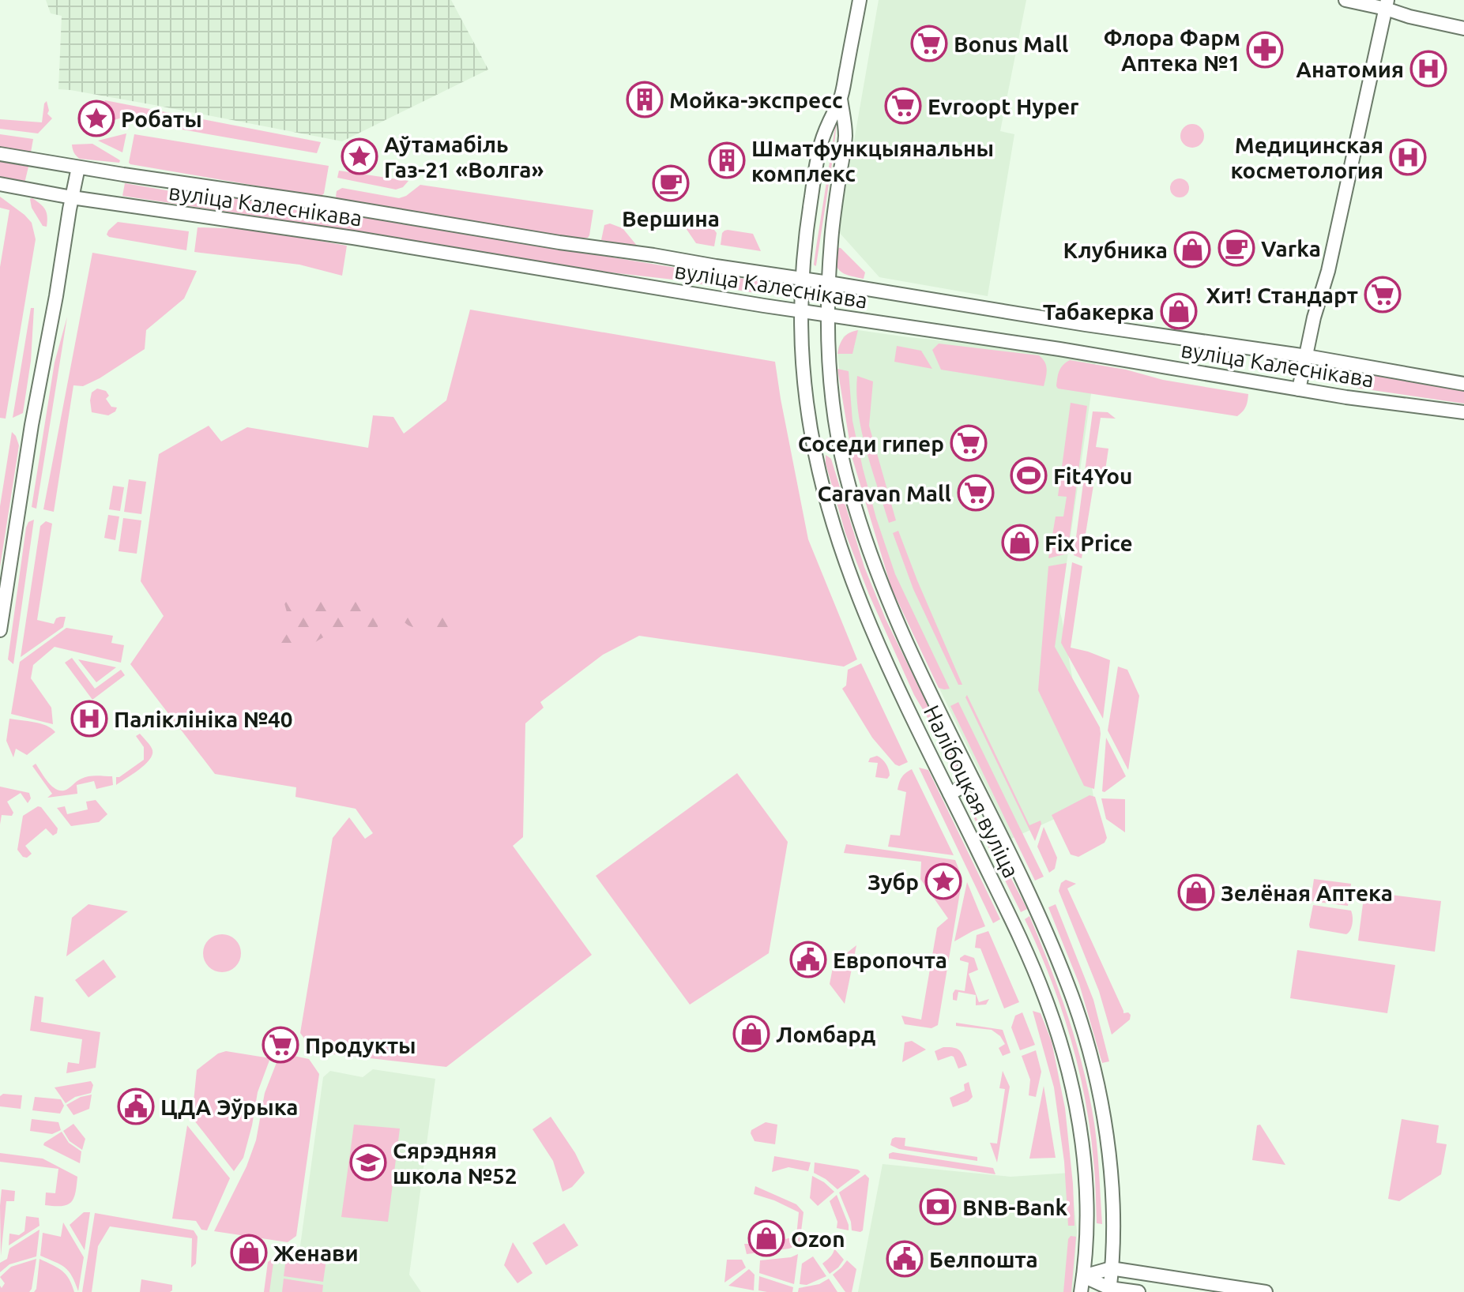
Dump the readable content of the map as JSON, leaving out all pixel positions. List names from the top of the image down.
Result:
{
  "streets": {
    "main road": ["вуліца Калеснікава", "Налібоцкая вуліца"]
  },
  "crossings": [
    ["вуліца Калеснікава", "Налібоцкая вуліца"]
  ],
  "places": {
    "supermarket": [
      "Bonus Mall",
      "Evroopt Hyper",
      "Хит! Стандарт",
      "Соседи гипер",
      "Caravan Mall",
      "Продукты"
    ],
    "pharmacy": ["Флора Фарм Аптека №1"],
    "hospital": ["Анатомия", "Медицинская косметология", "Паліклініка №40"],
    "building": ["Мойка-экспресс", "Шматфункцыянальны комплекс"],
    "place": ["Робаты", "Аўтамабіль Газ-21 «Волга»", "Зубр"],
    "cafe": ["Вершина", "Varka"],
    "shop": [
      "Клубника",
      "Табакерка",
      "Fix Price",
      "Зелёная Аптека",
      "Ломбард",
      "Ozon",
      "Женави"
    ],
    "sports": ["Fit4You"],
    "public building": ["Европочта", "ЦДА Эўрыка", "Белпошта"],
    "school or university": ["Сярэдняя школа №52"],
    "bank": ["BNB-Bank"]
  }
}
